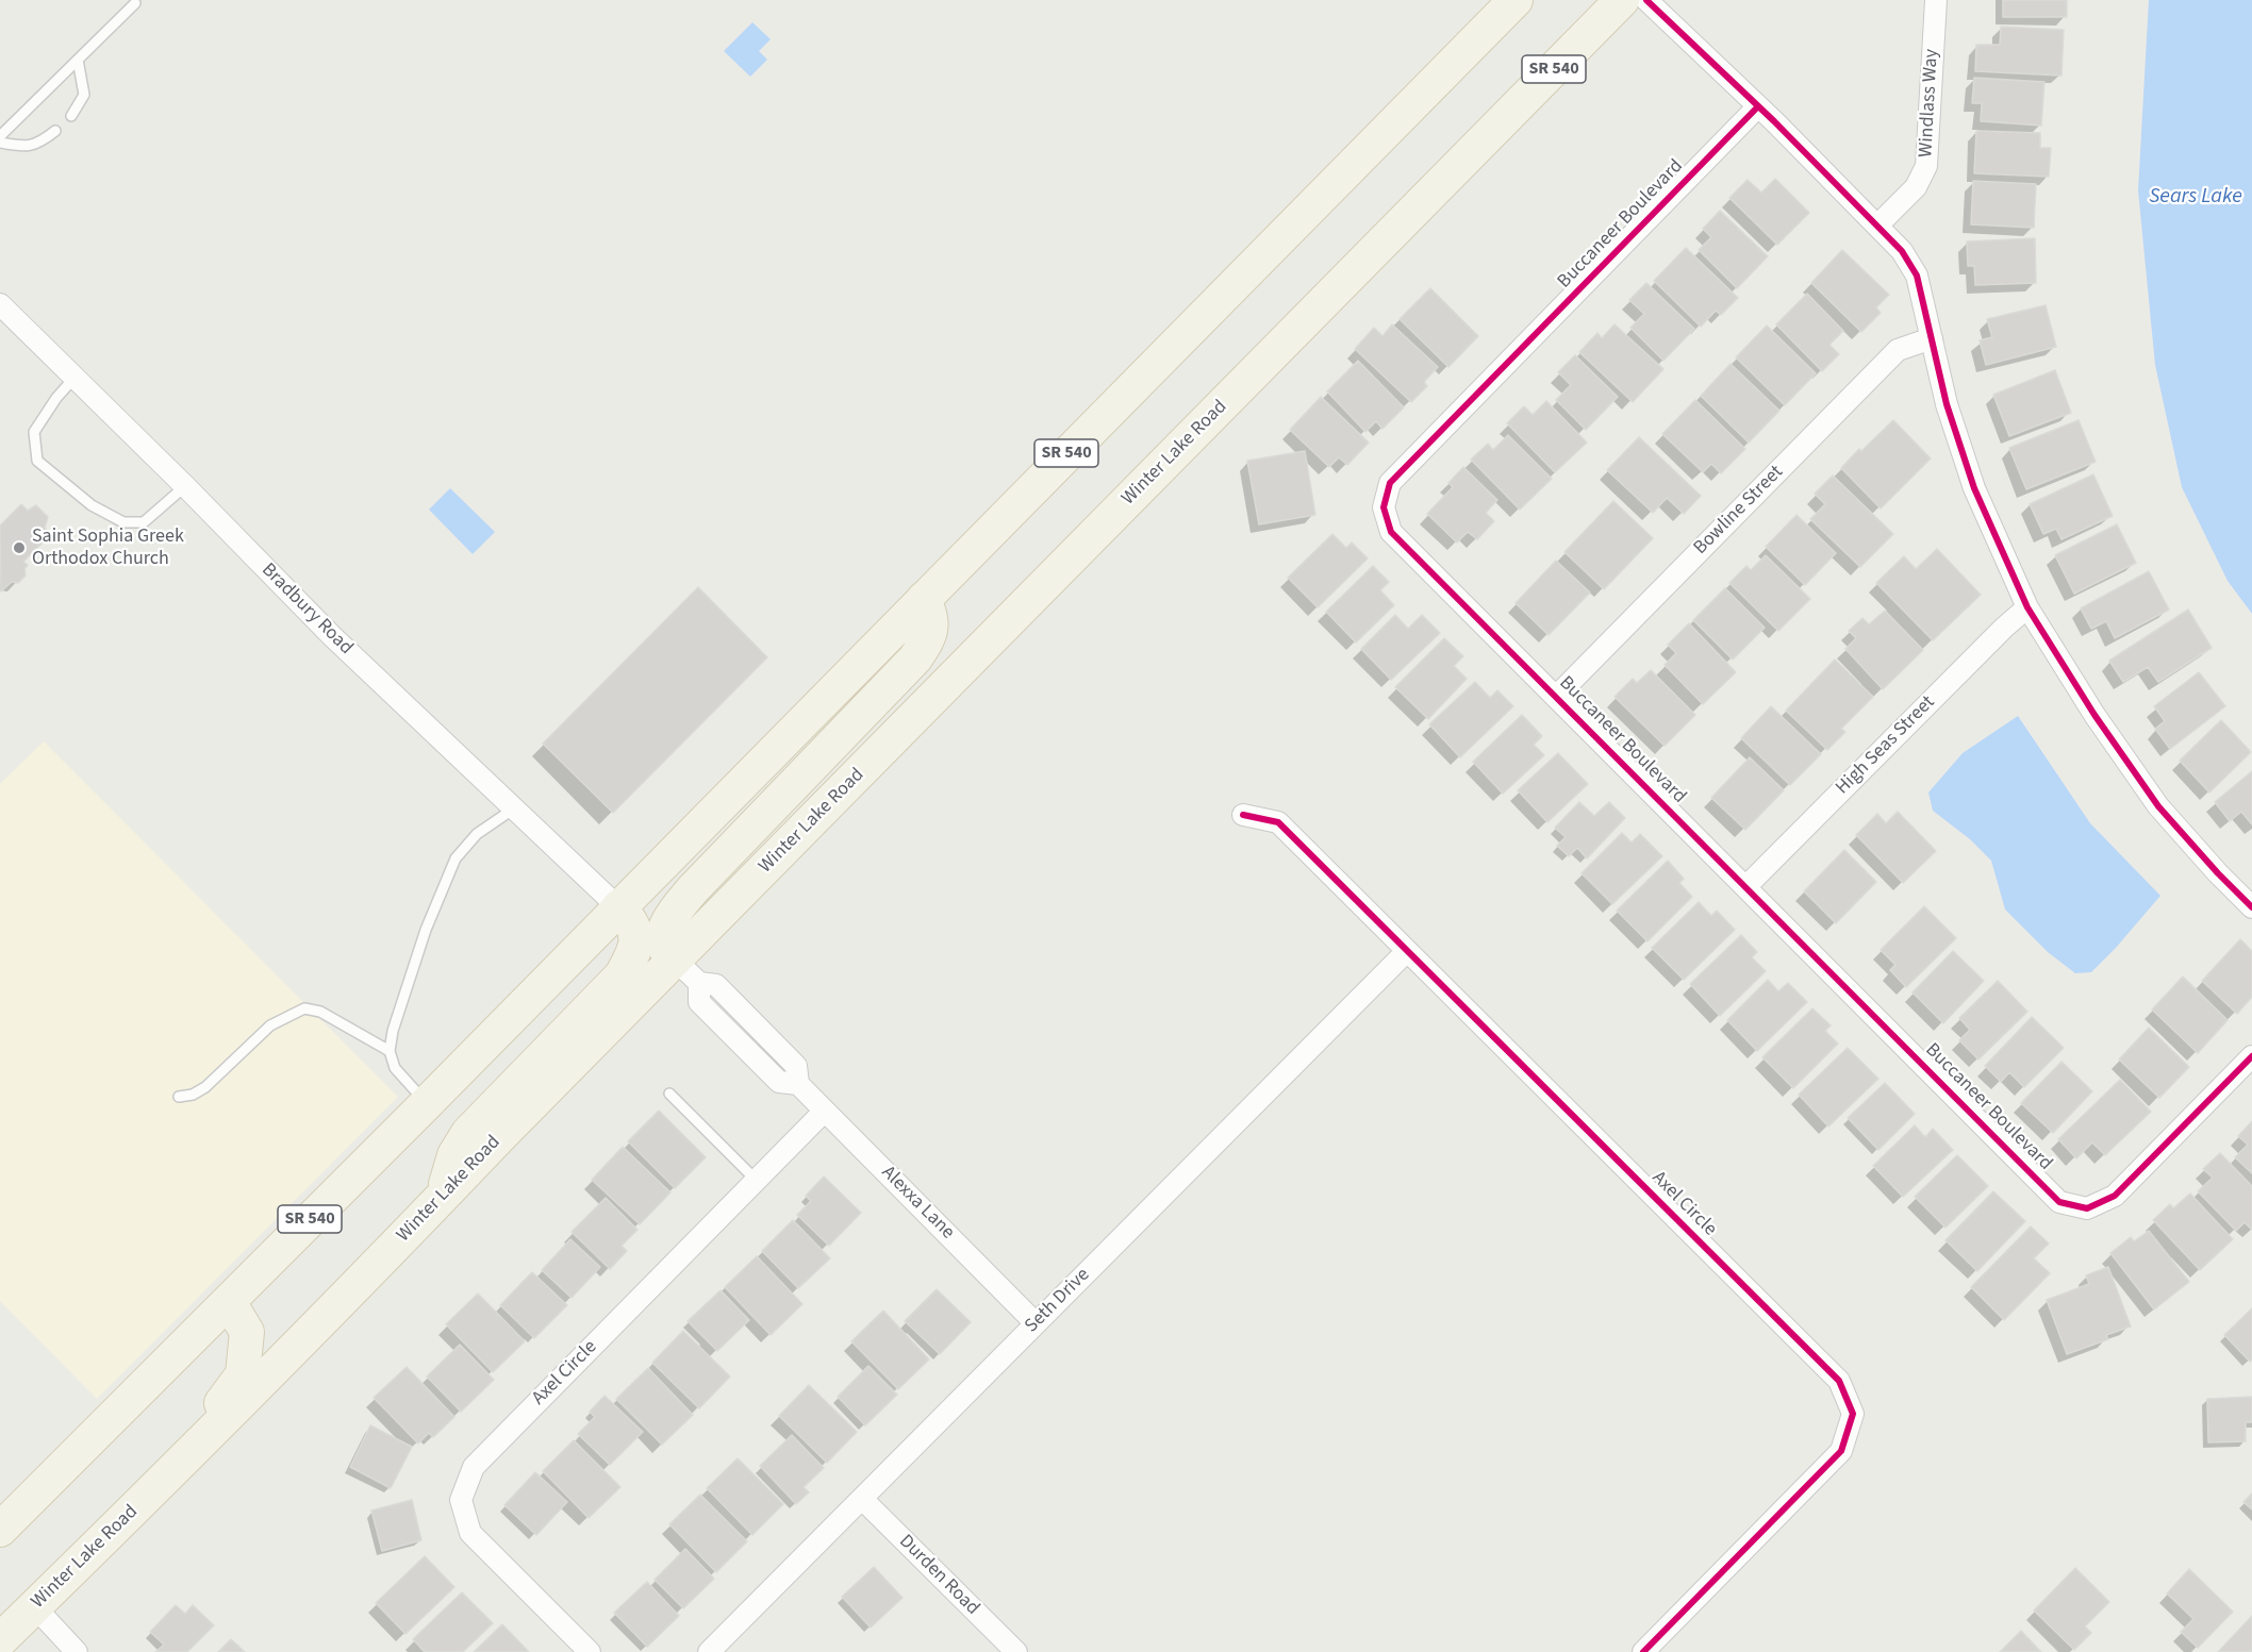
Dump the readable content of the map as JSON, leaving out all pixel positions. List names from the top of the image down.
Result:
{
  "streets": {
    "main road": ["SR 540", "Winter Lake Road"],
    "street": [
      "Windlass Way",
      "Buccaneer Boulevard",
      "Bowline Street",
      "Bradbury Road",
      "High Seas Street",
      "Alexxa Lane",
      "Axel Circle",
      "Seth Drive",
      "Durden Road"
    ]
  },
  "crossings": [
    ["SR 540", "Bradbury Road"],
    ["Buccaneer Boulevard", "Bowline Street"],
    ["Buccaneer Boulevard", "High Seas Street"],
    ["Winter Lake Road", "Alexxa Lane"],
    ["Alexxa Lane", "Axel Circle"],
    ["Alexxa Lane", "Seth Drive"],
    ["Axel Circle", "Seth Drive"],
    ["Seth Drive", "Durden Road"]
  ],
  "water": ["Sears Lake"],
  "places": ["Saint Sophia Greek Orthodox Church"]
}
